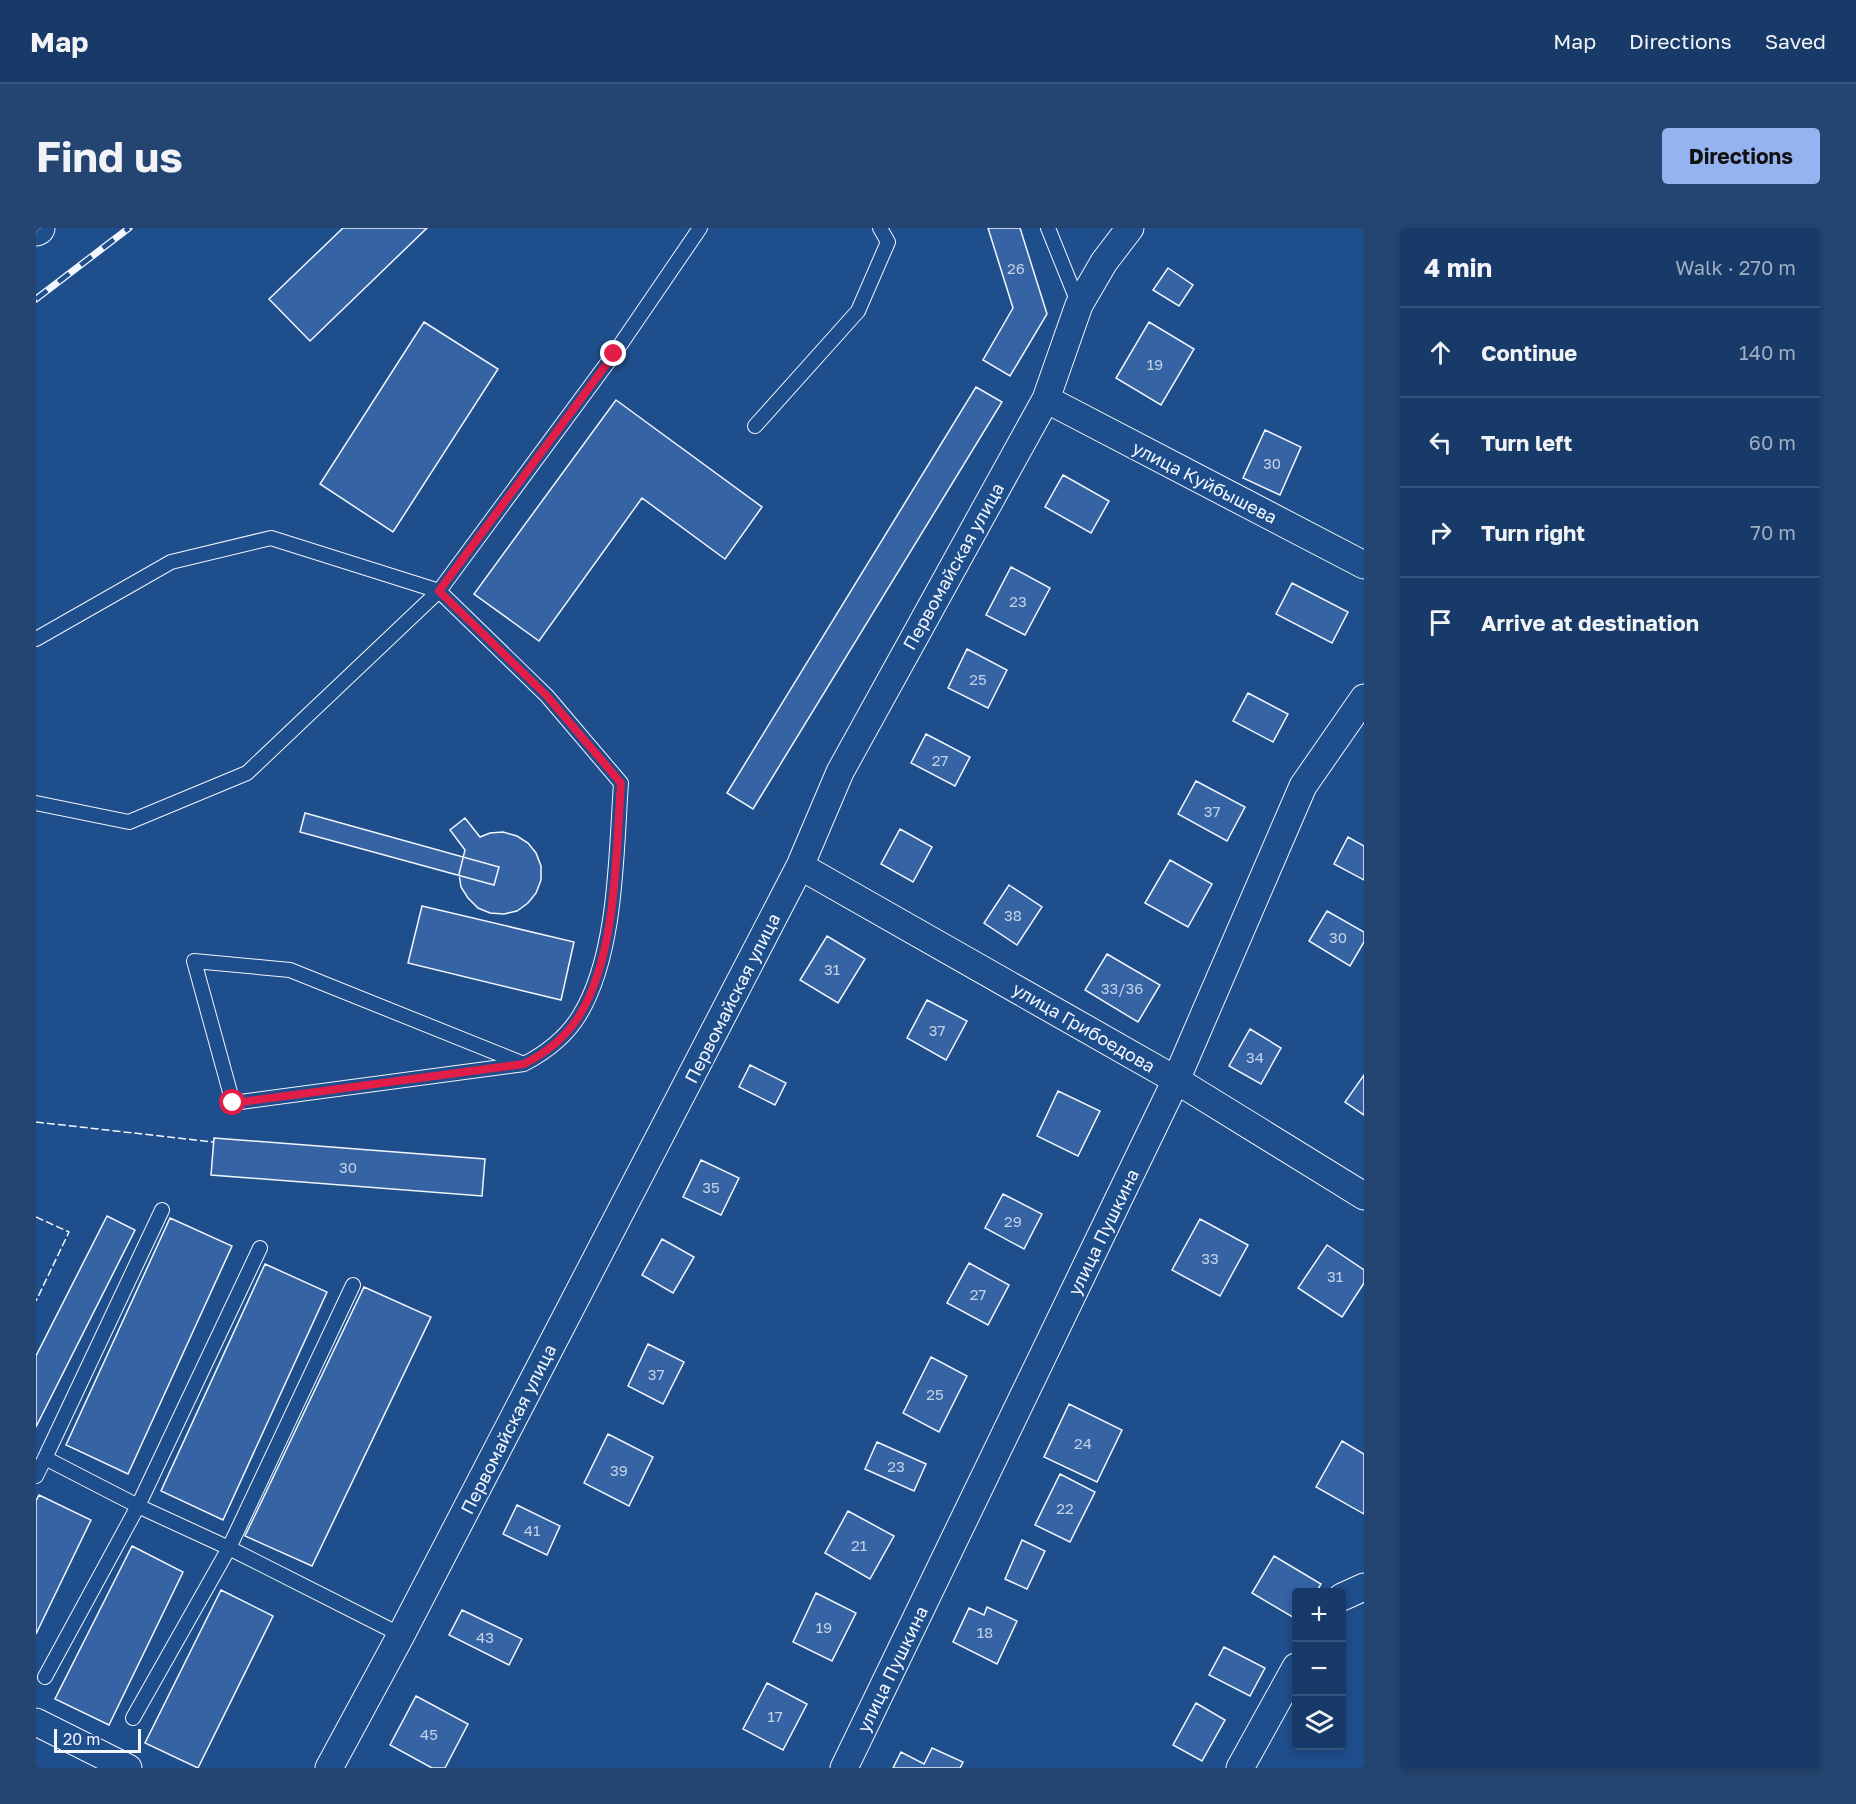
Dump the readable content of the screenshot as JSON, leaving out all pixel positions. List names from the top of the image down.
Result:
{
  "streets": {
    "street": [
      "улица Куйбышева",
      "Первомайская улица",
      "улица Грибоедова",
      "улица Пушкина"
    ]
  },
  "crossings": [
    ["улица Куйбышева", "Первомайская улица"],
    ["Первомайская улица", "улица Грибоедова"],
    ["улица Грибоедова", "улица Пушкина"]
  ],
  "house_numbers": [
    "26",
    "19",
    "30",
    "23",
    "25",
    "27",
    "37",
    "38",
    "30",
    "31",
    "33/36",
    "37",
    "34",
    "30",
    "35",
    "29",
    "33",
    "31",
    "27",
    "37",
    "25",
    "24",
    "23",
    "39",
    "22",
    "41",
    "21",
    "19",
    "18",
    "43",
    "17",
    "45"
  ],
  "scale_bar": "20 m",
  "page": {
    "header": "Map",
    "nav": ["Map", "Directions", "Saved"],
    "buttons": "Directions",
    "title": "Find us",
    "heading": ["4 min", "Walk · 270 m"],
    "list": [
      ["Continue", "140 m"],
      ["Turn left", "60 m"],
      ["Turn right", "70 m"],
      "Arrive at destination"
    ],
    "map_buttons": ["+", "−"],
    "scale": "20 m"
  }
}
